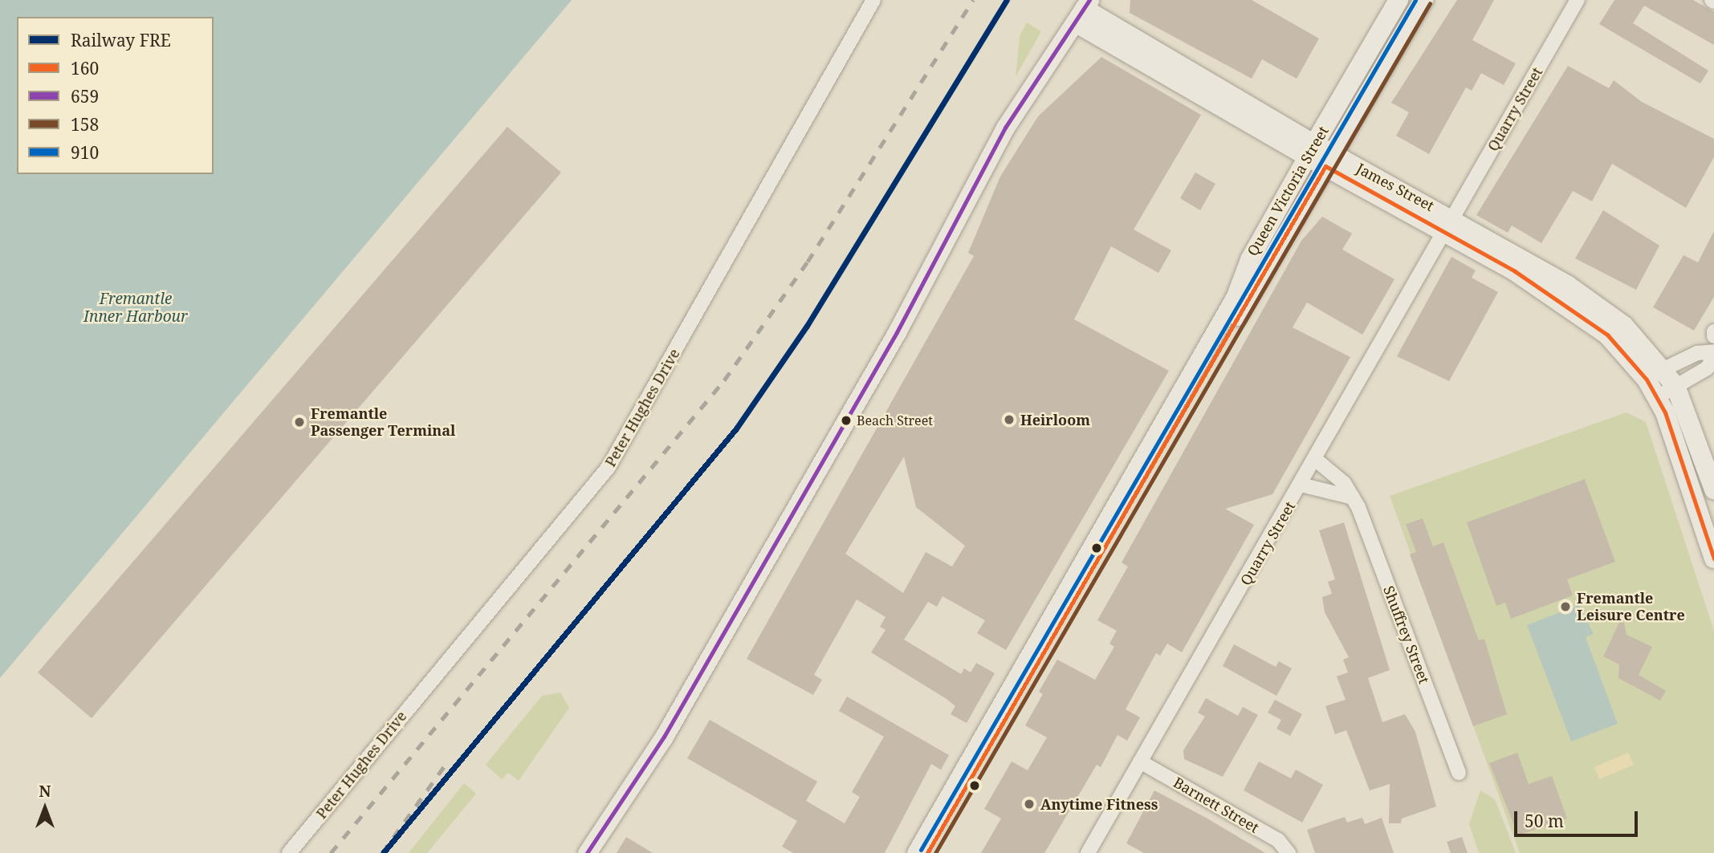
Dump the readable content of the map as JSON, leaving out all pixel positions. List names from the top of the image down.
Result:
{
  "streets": {
    "main road": ["James Street", "Queen Victoria Street"],
    "street": [
      "Quarry Street",
      "Peter Hughes Drive",
      "Shuffrey Street",
      "Barnett Street"
    ]
  },
  "crossings": [
    ["Quarry Street", "James Street"],
    ["Quarry Street", "Shuffrey Street"],
    ["Quarry Street", "Barnett Street"],
    ["James Street", "Queen Victoria Street"]
  ],
  "water": ["Fremantle Inner Harbour"],
  "places": [
    "Heirloom",
    "Beach Street",
    "Fremantle Passenger Terminal",
    "Fremantle Leisure Centre",
    "Anytime Fitness"
  ],
  "lines": [
    "rail line FRE",
    "transit line 659",
    "transit line 910",
    "transit line 158",
    "transit line 160"
  ],
  "legend": [
    "Railway FRE",
    "160",
    "659",
    "158",
    "910"
  ],
  "scale_bar": "50 m",
  "north": "top"
}
